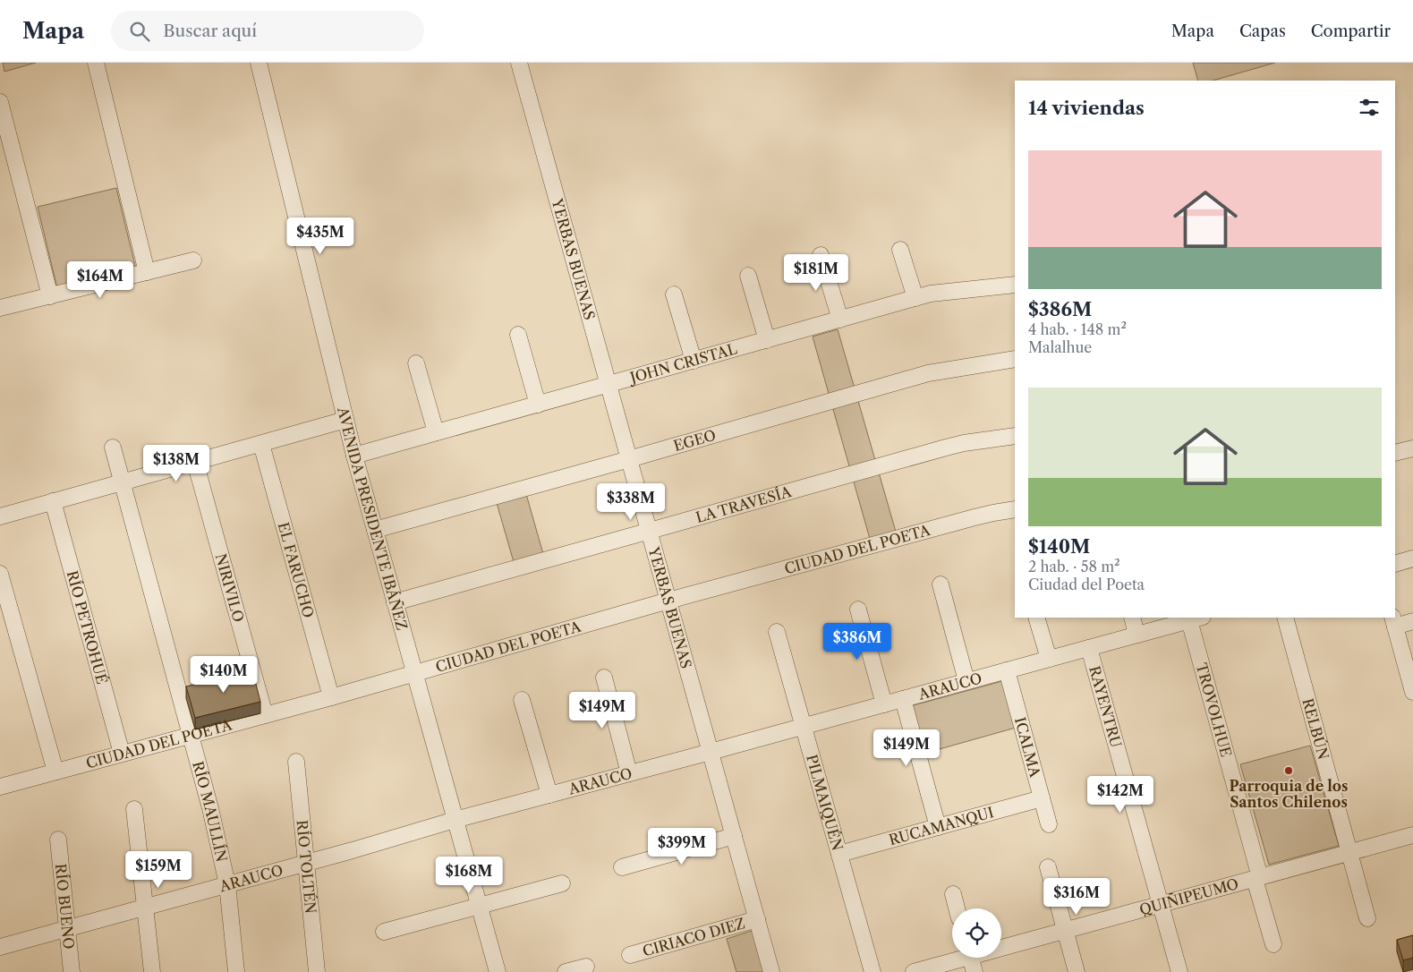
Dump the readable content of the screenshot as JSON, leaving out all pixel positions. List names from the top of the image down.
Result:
{
  "streets": {
    "street": [
      "YERBAS BUENAS",
      "JOHN CRISTAL",
      "EGEO",
      "LA TRAVESÍA",
      "AVENIDA PRESIDENTE IBÁÑEZ",
      "CIUDAD DEL POETA",
      "EL FARUCHO",
      "NIRIVILO",
      "RÍO PETROHUÉ",
      "ARAUCO",
      "RAYENTRU",
      "TROVOLHUE",
      "RELBÚN",
      "ICALMA",
      "PILMAIQUÉN",
      "RÍO MAULLÍN",
      "RUCAMANQUI",
      "RÍO TOLTÉN",
      "QUIÑIPEUMO",
      "RÍO BUENO",
      "CIRIACO DIEZ"
    ]
  },
  "crossings": [
    ["YERBAS BUENAS", "JOHN CRISTAL"],
    ["YERBAS BUENAS", "EGEO"],
    ["YERBAS BUENAS", "LA TRAVESÍA"],
    ["YERBAS BUENAS", "CIUDAD DEL POETA"],
    ["YERBAS BUENAS", "ARAUCO"],
    ["YERBAS BUENAS", "CIRIACO DIEZ"],
    ["JOHN CRISTAL", "AVENIDA PRESIDENTE IBÁÑEZ"],
    ["EGEO", "AVENIDA PRESIDENTE IBÁÑEZ"],
    ["LA TRAVESÍA", "AVENIDA PRESIDENTE IBÁÑEZ"],
    ["AVENIDA PRESIDENTE IBÁÑEZ", "CIUDAD DEL POETA"],
    ["AVENIDA PRESIDENTE IBÁÑEZ", "ARAUCO"],
    ["CIUDAD DEL POETA", "EL FARUCHO"],
    ["CIUDAD DEL POETA", "NIRIVILO"],
    ["CIUDAD DEL POETA", "RÍO PETROHUÉ"],
    ["CIUDAD DEL POETA", "RÍO MAULLÍN"],
    ["ARAUCO", "RAYENTRU"],
    ["ARAUCO", "TROVOLHUE"],
    ["ARAUCO", "ICALMA"],
    ["ARAUCO", "PILMAIQUÉN"],
    ["ARAUCO", "RÍO MAULLÍN"],
    ["ARAUCO", "RÍO TOLTÉN"],
    ["ARAUCO", "RÍO BUENO"],
    ["RAYENTRU", "QUIÑIPEUMO"],
    ["TROVOLHUE", "QUIÑIPEUMO"],
    ["RELBÚN", "QUIÑIPEUMO"],
    ["ICALMA", "RUCAMANQUI"],
    ["PILMAIQUÉN", "RUCAMANQUI"]
  ],
  "places": ["Parroquia de los Santos Chilenos"],
  "page": {
    "header": "Mapa",
    "search": "Buscar aquí",
    "nav": ["Mapa", "Capas", "Compartir"],
    "heading": "14 viviendas",
    "list": [
      {
        "name": "$386M",
        "note": "4 hab. · 148 m² · Malalhue"
      },
      {
        "name": "$140M",
        "note": "2 hab. · 58 m² · Ciudad del Poeta"
      }
    ],
    "price": [
      "$435M",
      "$181M",
      "$164M",
      "$138M",
      "$338M",
      "$386M",
      "$140M",
      "$149M",
      "$149M",
      "$142M",
      "$399M",
      "$159M",
      "$168M",
      "$316M"
    ]
  }
}
